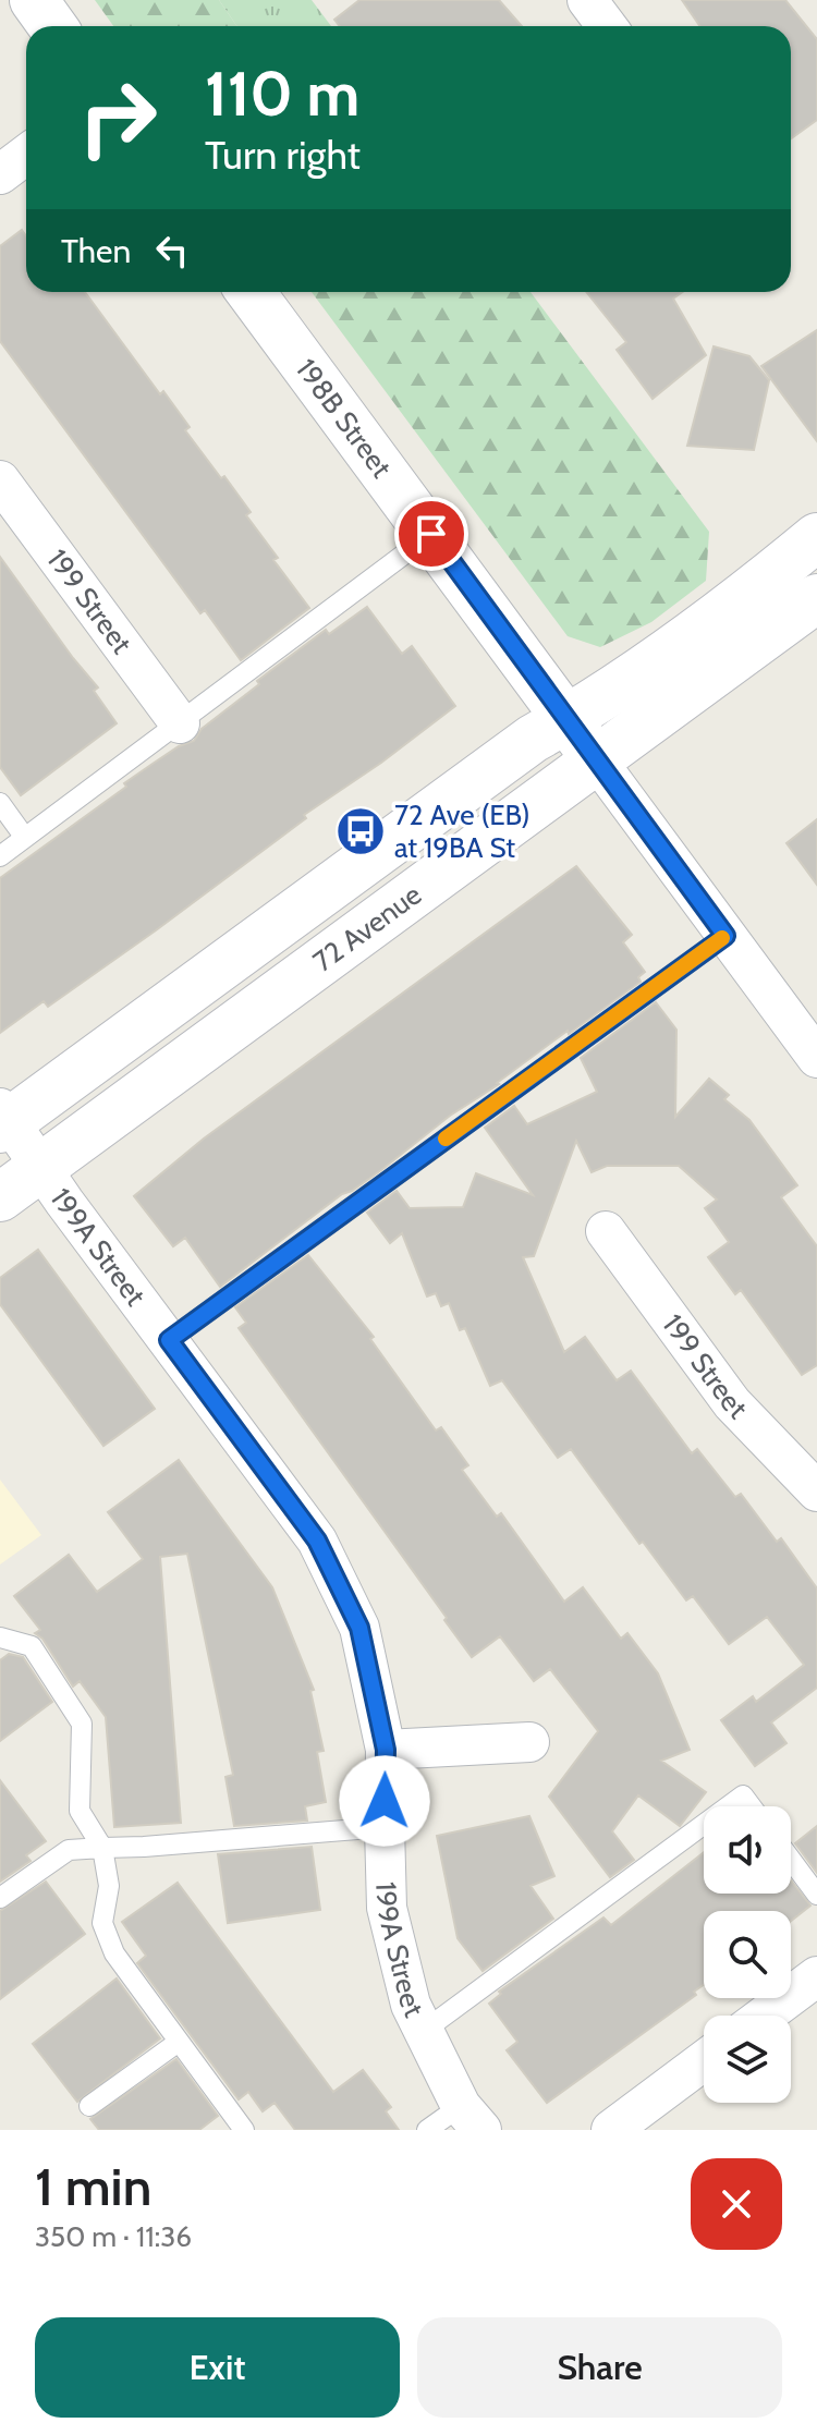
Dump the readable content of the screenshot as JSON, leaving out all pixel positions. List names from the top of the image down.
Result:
{
  "streets": {
    "main road": ["198B Street", "72 Avenue"],
    "street": ["199 Street", "199A Street"]
  },
  "crossings": [
    ["198B Street", "72 Avenue"],
    ["72 Avenue", "199A Street"]
  ],
  "places": {
    "bus stop": ["72 Ave (EB) at 19BA St"]
  },
  "page": {
    "turn": ["110 m", "Turn right"],
    "then": "Then",
    "heading": ["1 min", "350 m · 11:36"],
    "buttons": ["Exit", "Share"]
  }
}
